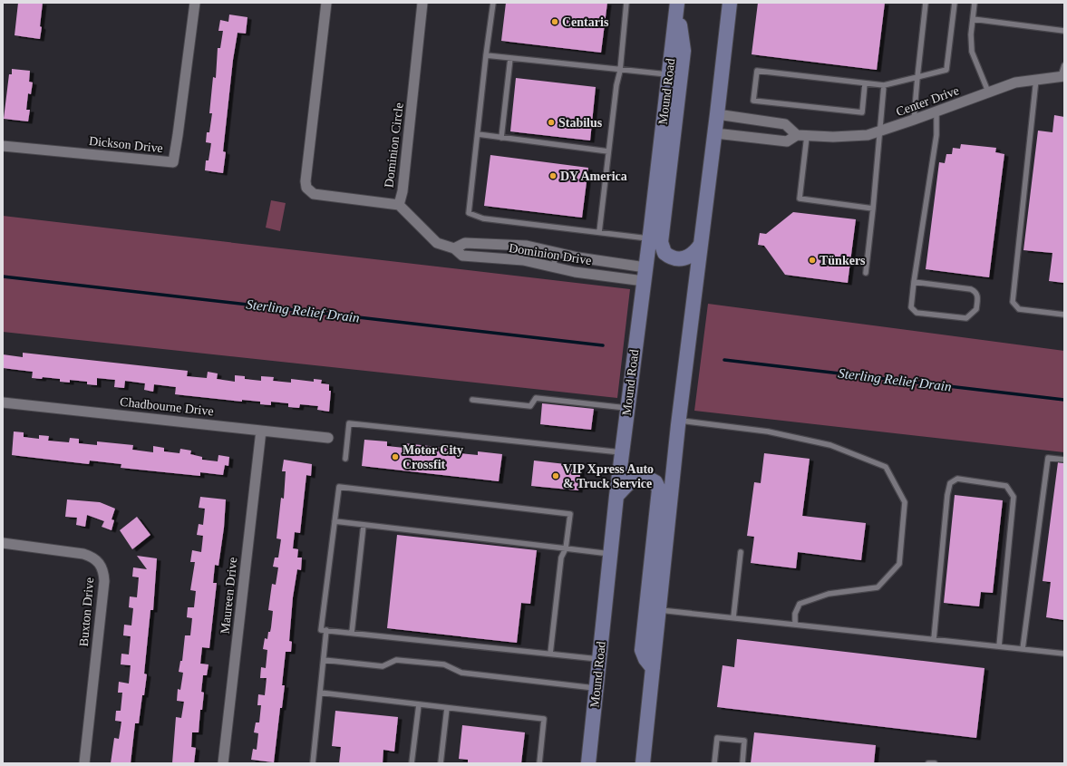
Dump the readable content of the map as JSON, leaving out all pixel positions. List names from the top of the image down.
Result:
{
  "streets": {
    "main road": ["Mound Road"],
    "street": [
      "Center Drive",
      "Dickson Drive",
      "Dominion Circle",
      "Dominion Drive",
      "Chadbourne Drive",
      "Maureen Drive",
      "Buxton Drive"
    ]
  },
  "crossings": [
    ["Mound Road", "Dominion Drive"],
    ["Dominion Circle", "Dominion Drive"],
    ["Chadbourne Drive", "Maureen Drive"]
  ],
  "water": ["Sterling Relief Drain"],
  "places": [
    "Centaris",
    "Stabilus",
    "DY America",
    "Tünkers",
    "Motor City Crossfit",
    "VIP Xpress Auto & Truck Service"
  ]
}
